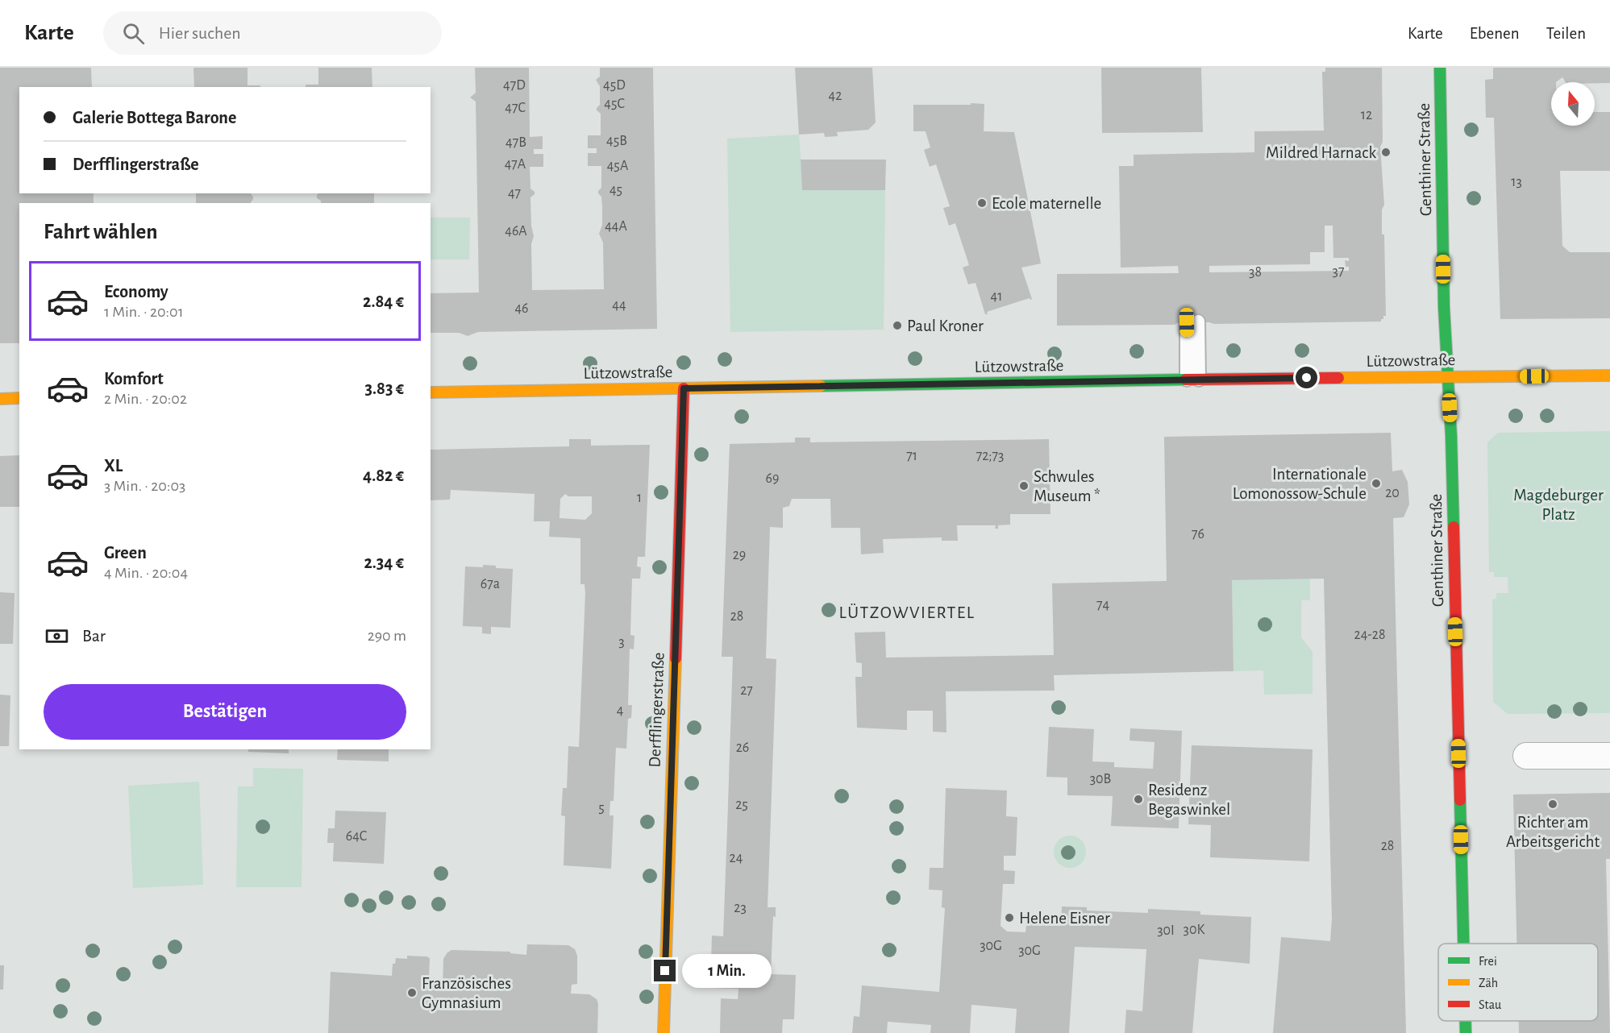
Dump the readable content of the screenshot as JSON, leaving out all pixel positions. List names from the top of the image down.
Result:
{
  "streets": {
    "street": ["Genthiner Straße", "Lützowstraße", "Derfflingerstraße"]
  },
  "crossings": [
    ["Genthiner Straße", "Lützowstraße"],
    ["Lützowstraße", "Derfflingerstraße"]
  ],
  "districts": ["LÜTZOWVIERTEL"],
  "parks": ["Magdeburger Platz"],
  "places": [
    "Mildred Harnack",
    "Ecole maternelle",
    "Paul Kroner",
    "Internationale Lomonossow-Schule",
    "Schwules Museum *",
    "Residenz Begaswinkel",
    "Richter am Arbeitsgericht",
    "Helene Eisner",
    "Französisches Gymnasium"
  ],
  "house_numbers": [
    "47D",
    "45D",
    "42",
    "45C",
    "47C",
    "12",
    "45B",
    "47B",
    "47A",
    "45A",
    "13",
    "45",
    "47",
    "44A",
    "46A",
    "37",
    "38",
    "41",
    "44",
    "46",
    "71",
    "72;73",
    "69",
    "20",
    "1",
    "76",
    "29",
    "67a",
    "74",
    "28",
    "24-28",
    "3",
    "27",
    "4",
    "26",
    "30B",
    "25",
    "5",
    "64C",
    "28",
    "24",
    "23",
    "30K",
    "30I",
    "30G",
    "30G"
  ],
  "legend": ["Frei", "Zäh", "Stau"],
  "north": "top",
  "page": {
    "header": "Karte",
    "search": "Hier suchen",
    "nav": ["Karte", "Ebenen", "Teilen"],
    "banner": ["Galerie Bottega Barone", "Derfflingerstraße"],
    "heading": "Fahrt wählen",
    "list": [
      {
        "name": "Economy",
        "note": "1 Min. · 20:01",
        "value": "2.84 €"
      },
      {
        "name": "Komfort",
        "note": "2 Min. · 20:02",
        "value": "3.83 €"
      },
      {
        "name": "XL",
        "note": "3 Min. · 20:03",
        "value": "4.82 €"
      },
      {
        "name": "Green",
        "note": "4 Min. · 20:04",
        "value": "2.34 €"
      }
    ],
    "pay": ["Bar", "290 m"],
    "buttons": "Bestätigen",
    "bubble": "1 Min."
  }
}
